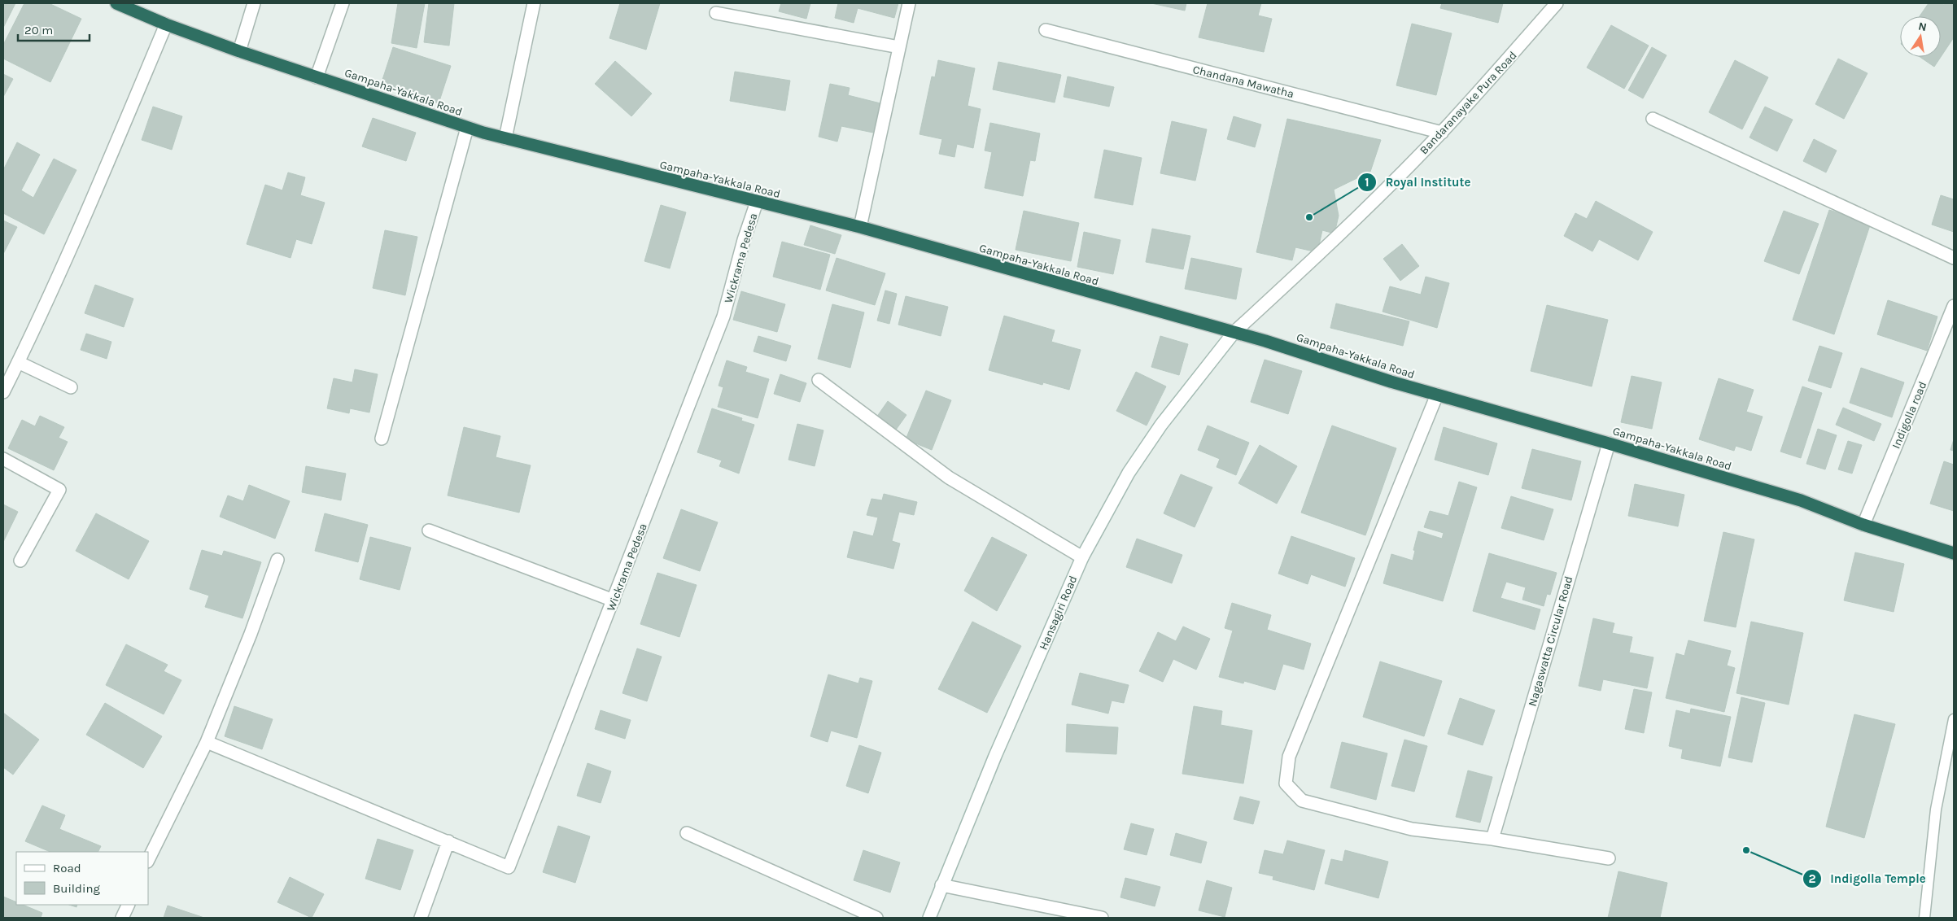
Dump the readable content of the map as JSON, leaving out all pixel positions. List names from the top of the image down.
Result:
{
  "streets": {
    "highway": ["Gampaha-Yakkala Road"],
    "street": [
      "Chandana Mawatha",
      "Bandaranayake Pura Road",
      "Wickrama Pedesa",
      "Indigolla road",
      "Hansagiri Road",
      "Nagaswatta Circular Road"
    ]
  },
  "crossings": [
    ["Chandana Mawatha", "Bandaranayake Pura Road"],
    ["Gampaha-Yakkala Road", "Bandaranayake Pura Road"],
    ["Gampaha-Yakkala Road", "Wickrama Pedesa"],
    ["Gampaha-Yakkala Road", "Indigolla road"],
    ["Gampaha-Yakkala Road", "Hansagiri Road"],
    ["Gampaha-Yakkala Road", "Nagaswatta Circular Road"],
    ["Bandaranayake Pura Road", "Hansagiri Road"]
  ],
  "places": ["Royal Institute", "Indigolla Temple"],
  "legend": ["Road", "Building"],
  "scale_bar": "20 m",
  "north": "top"
}
